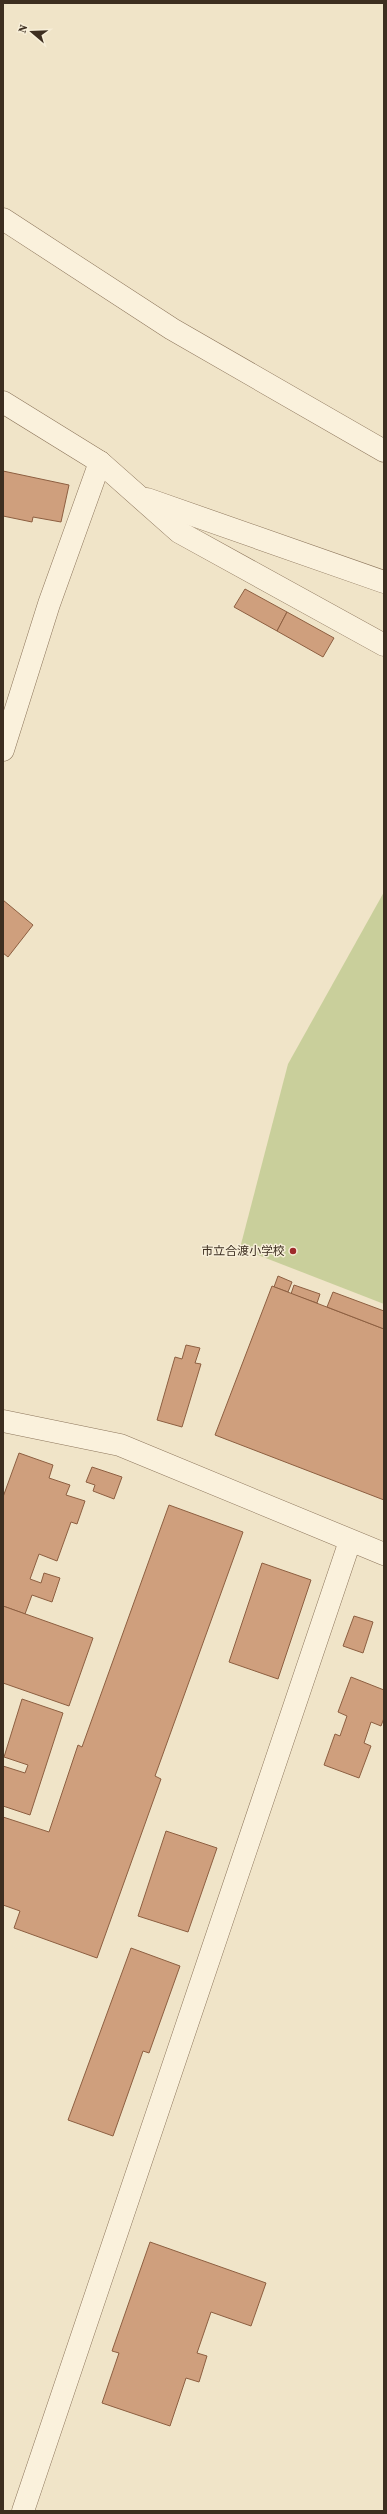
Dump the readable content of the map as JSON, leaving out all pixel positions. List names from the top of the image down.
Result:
{
  "places": ["市立合渡小学校"],
  "north": "left"
}
